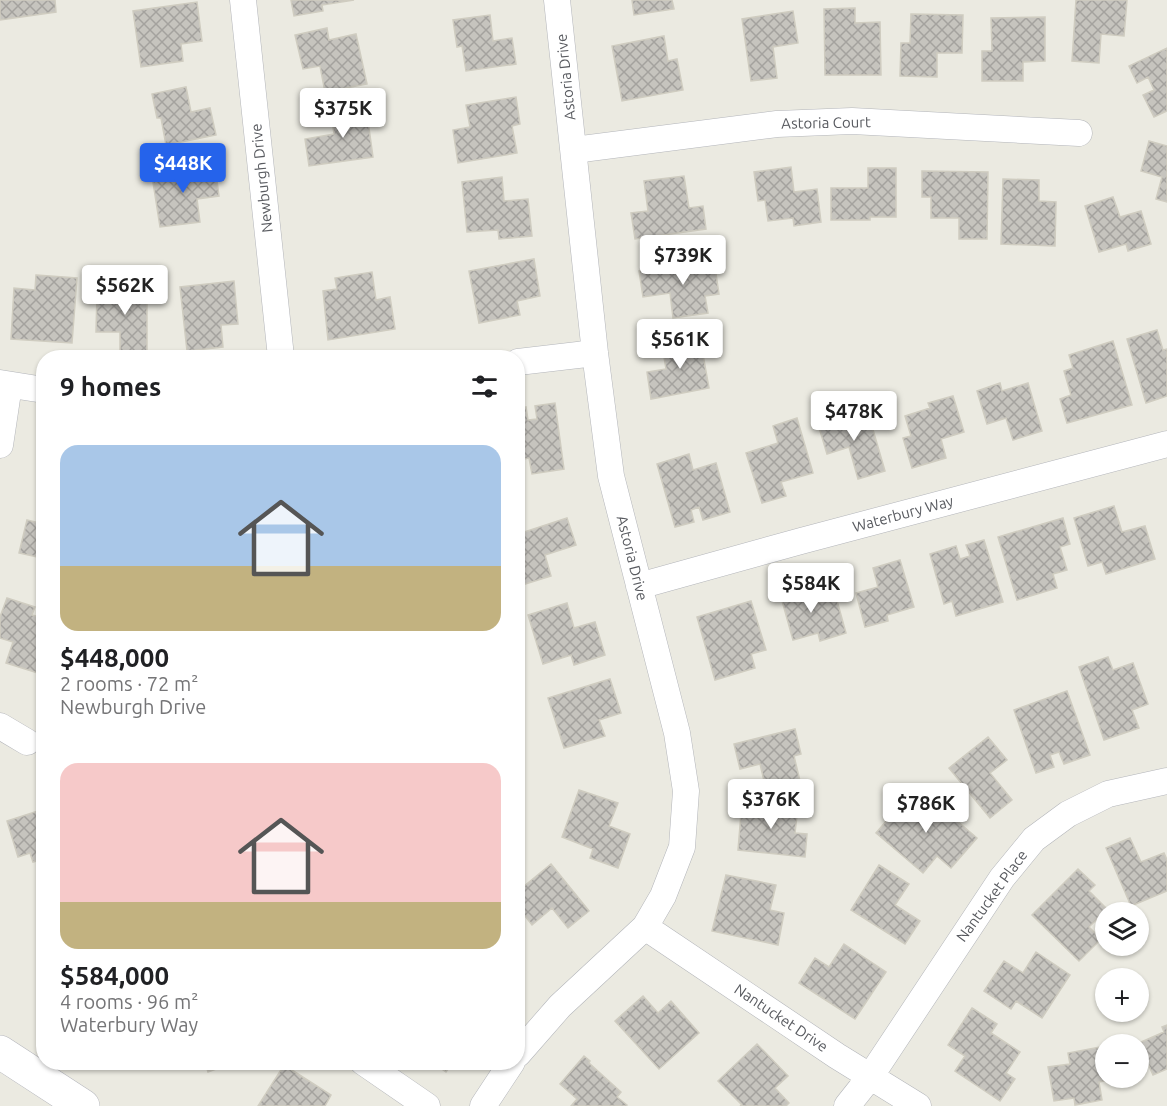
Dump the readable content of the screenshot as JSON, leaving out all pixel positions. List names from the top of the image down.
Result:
{
  "streets": {
    "street": [
      "Astoria Drive",
      "Astoria Court",
      "Newburgh Drive",
      "Waterbury Way",
      "Nantucket Place",
      "Nantucket Drive"
    ]
  },
  "crossings": [
    ["Astoria Drive", "Astoria Court"],
    ["Astoria Drive", "Waterbury Way"],
    ["Astoria Drive", "Nantucket Drive"],
    ["Nantucket Place", "Nantucket Drive"]
  ],
  "page": {
    "price": [
      "$375K",
      "$448K",
      "$739K",
      "$562K",
      "$561K",
      "$478K",
      "$584K",
      "$376K",
      "$786K"
    ],
    "heading": "9 homes",
    "list": [
      {
        "name": "$448,000",
        "note": "2 rooms · 72 m² · Newburgh Drive"
      },
      {
        "name": "$584,000",
        "note": "4 rooms · 96 m² · Waterbury Way"
      }
    ],
    "map_buttons": ["+", "−"]
  }
}
